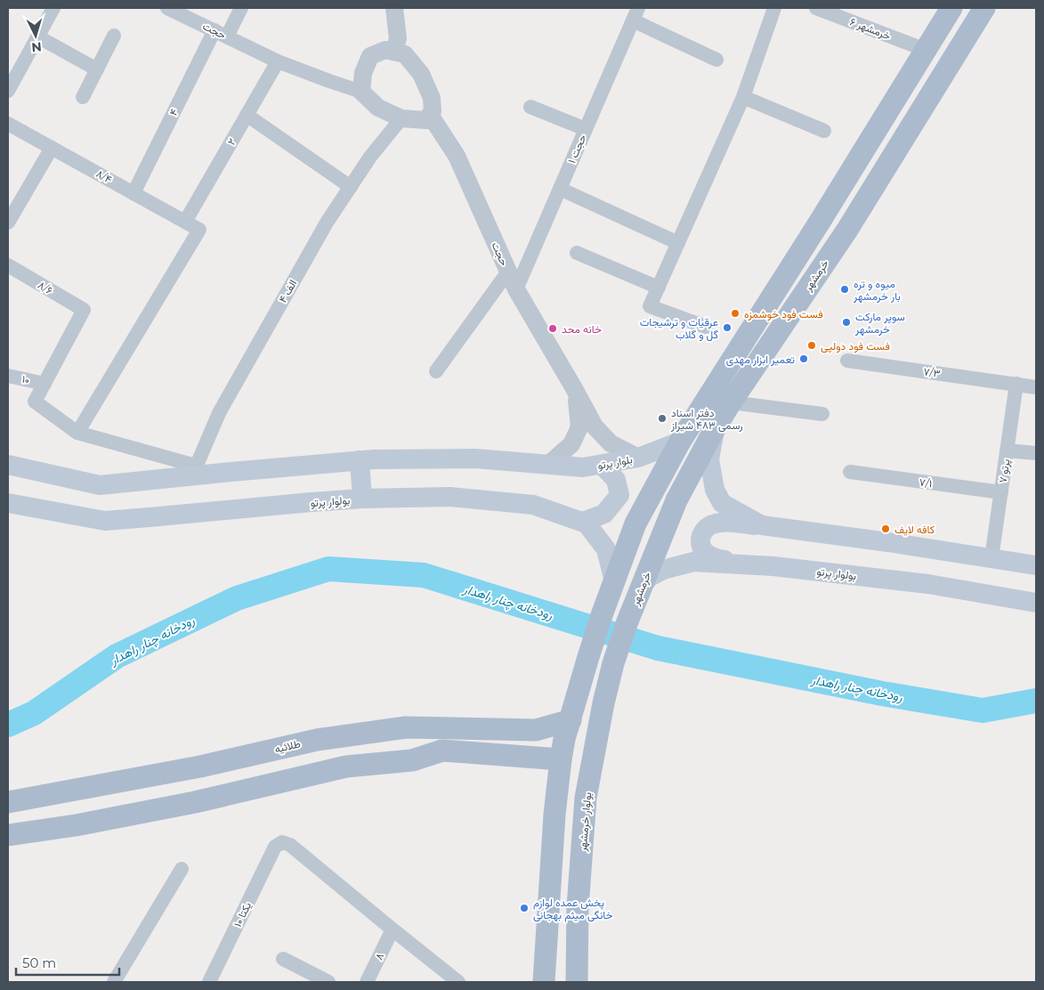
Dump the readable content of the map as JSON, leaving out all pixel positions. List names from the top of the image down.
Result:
{
  "streets": {
    "main road": [
      "خرمشهر",
      "بلوار پرتو",
      "بولوار پرتو",
      "طلائیه",
      "بولوار خرمشهر"
    ],
    "street": [
      "خرمشهر ۶",
      "حجت",
      "۴",
      "۲",
      "حجت ۱",
      "۸/۴",
      "۸/۶",
      "۴ الف",
      "۷/۳",
      "۱۰",
      "پرتو ۷",
      "۷/۱",
      "۱۰ یکتا",
      "۸"
    ]
  },
  "crossings": [
    ["حجت", "۴"],
    ["حجت", "۲"],
    ["حجت", "حجت ۱"],
    ["حجت", "۴ الف"],
    ["حجت", "بلوار پرتو"],
    ["۴", "۸/۴"],
    ["۲", "۸/۴"],
    ["خرمشهر", "بولوار پرتو"],
    ["خرمشهر", "بولوار خرمشهر"],
    ["۸/۶", "۱۰"],
    ["۷/۳", "پرتو ۷"],
    ["پرتو ۷", "۷/۱"],
    ["۱۰ یکتا", "۸"]
  ],
  "water": ["رودخانه چنار راهدار"],
  "places": [
    "میوه و تره بار خرمشهر",
    "فست فود خوشمزه",
    "سوپر مارکت خرمشهر",
    "عرقیات و ترشیجات گل و گلاب",
    "خانه محد",
    "فست فود دولپی",
    "تعمیر ابزار مهدی",
    "دفتر اسناد رسمی ۴۸۳ شیراز",
    "کافه لایف",
    "پخش عمده لوازم خانگی میثم بهجانی"
  ],
  "scale_bar": "50 m",
  "north": "bottom"
}
